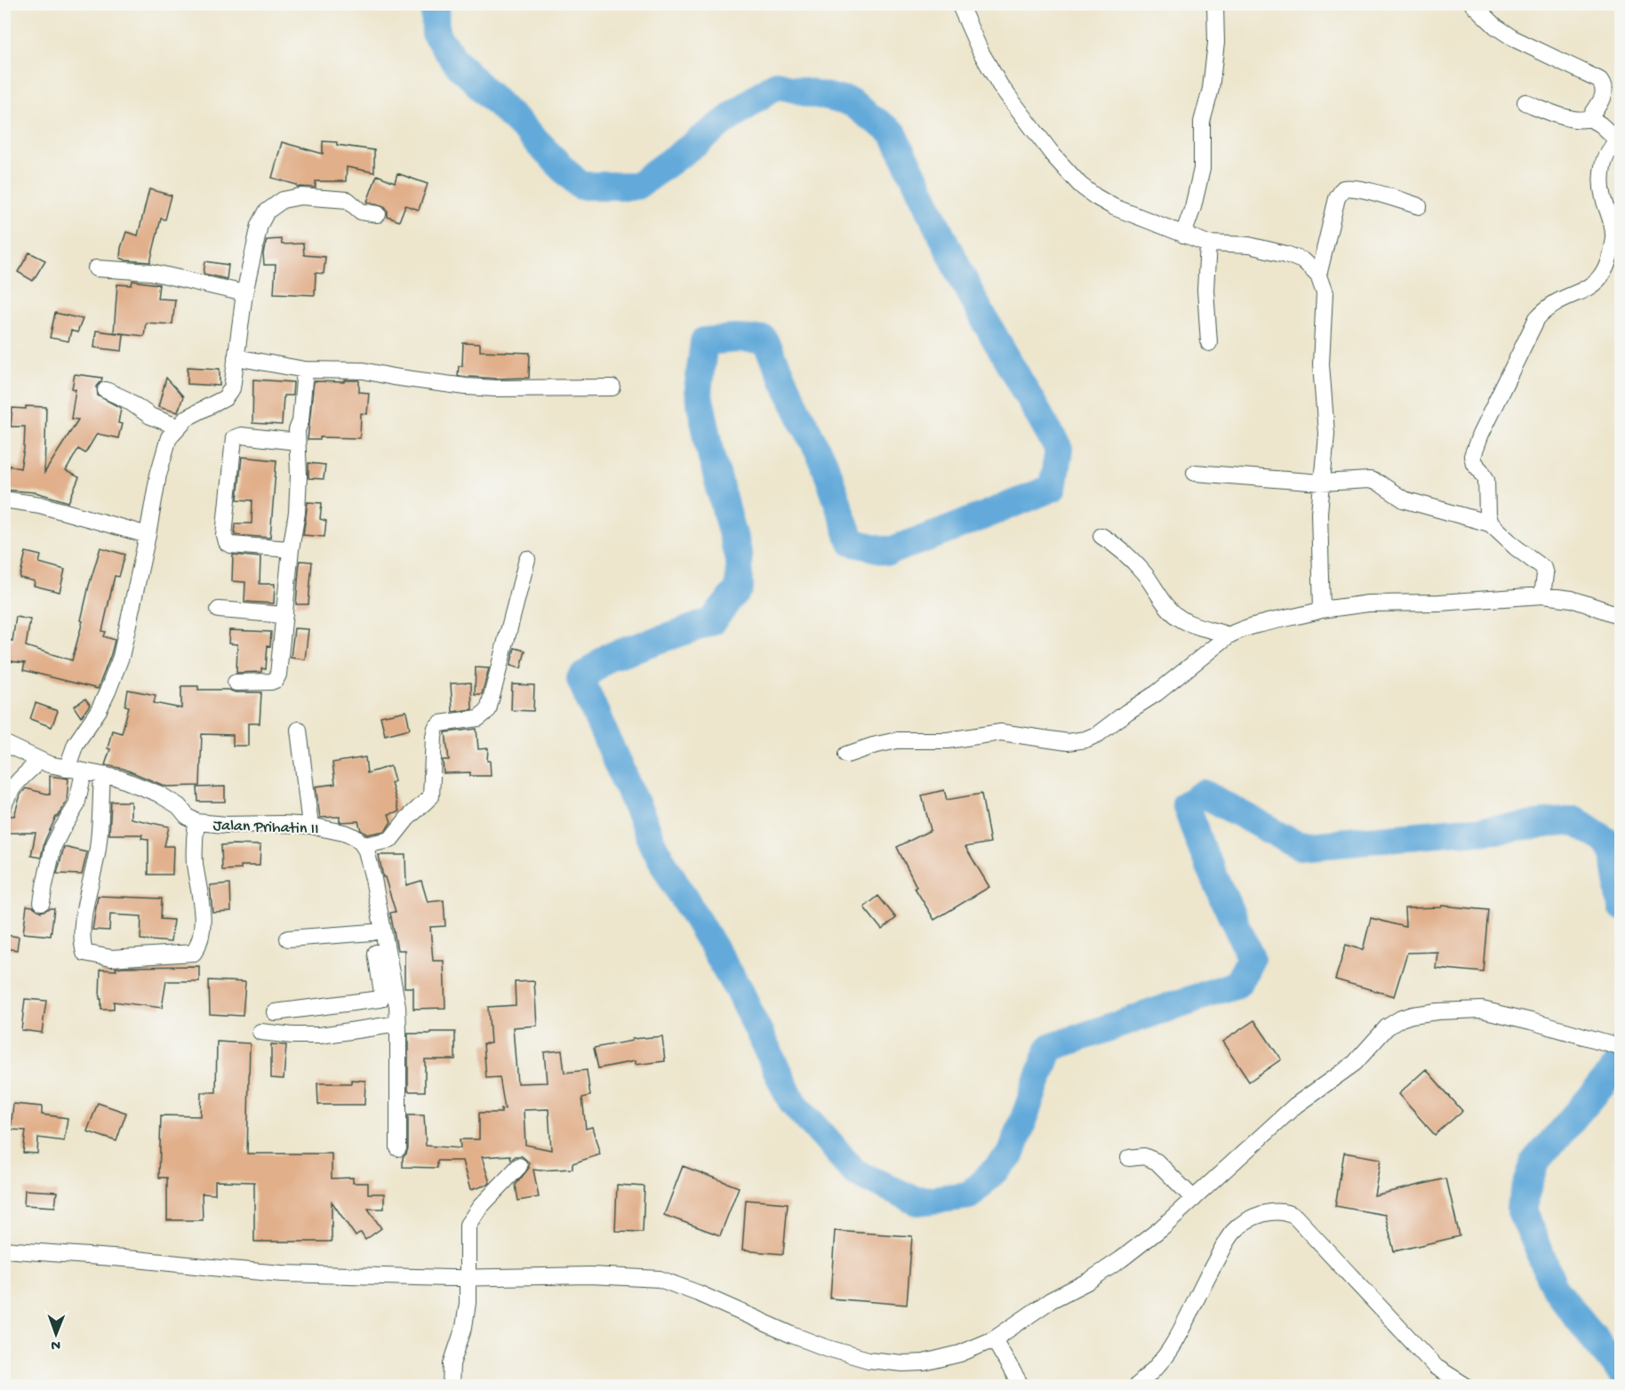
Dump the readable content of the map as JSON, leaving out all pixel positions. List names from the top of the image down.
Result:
{
  "streets": {
    "street": ["Jalan Prihatin II"]
  },
  "north": "bottom"
}
